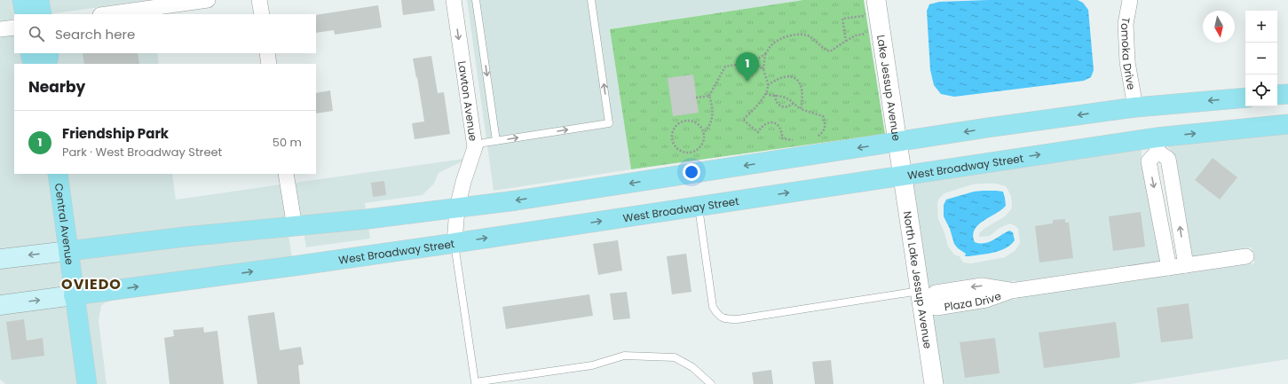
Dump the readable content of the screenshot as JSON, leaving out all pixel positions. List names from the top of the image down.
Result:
{
  "streets": {
    "main road": ["West Broadway Street", "Central Avenue"],
    "street": [
      "Tomoka Drive",
      "Lake Jessup Avenue",
      "Lawton Avenue",
      "North Lake Jessup Avenue",
      "Plaza Drive"
    ]
  },
  "crossings": [
    ["Lake Jessup Avenue", "West Broadway Street"],
    ["Lake Jessup Avenue", "North Lake Jessup Avenue"],
    ["Lawton Avenue", "West Broadway Street"],
    ["West Broadway Street", "Central Avenue"],
    ["West Broadway Street", "North Lake Jessup Avenue"],
    ["North Lake Jessup Avenue", "Plaza Drive"]
  ],
  "one_way": ["Lawton Avenue"],
  "districts": ["OVIEDO"],
  "north": "bottom",
  "page": {
    "map_buttons": ["+", "−"],
    "search": "Search here",
    "pins": "1",
    "heading": "Nearby",
    "list": [
      {
        "mark": "1",
        "name": "Friendship Park",
        "note": "Park · West Broadway Street",
        "value": "50 m"
      }
    ]
  }
}
